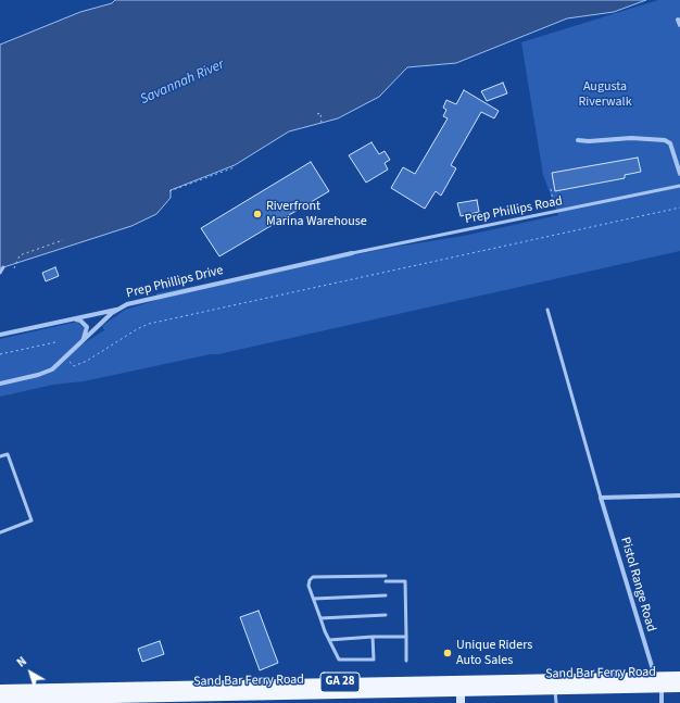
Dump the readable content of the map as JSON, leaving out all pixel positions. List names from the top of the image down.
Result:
{
  "streets": {
    "main road": ["Sand Bar Ferry Road", "GA 28"],
    "street": ["Prep Phillips Drive", "Pistol Range Road"],
    "lane": ["Prep Phillips Road"]
  },
  "crossings": [
    ["Prep Phillips Road", "Prep Phillips Drive"],
    ["Pistol Range Road", "Sand Bar Ferry Road"]
  ],
  "water": ["Savannah River"],
  "parks": ["Augusta Riverwalk"],
  "places": ["Riverfront Marina Warehouse", "Unique Riders Auto Sales"],
  "north": "top left"
}
